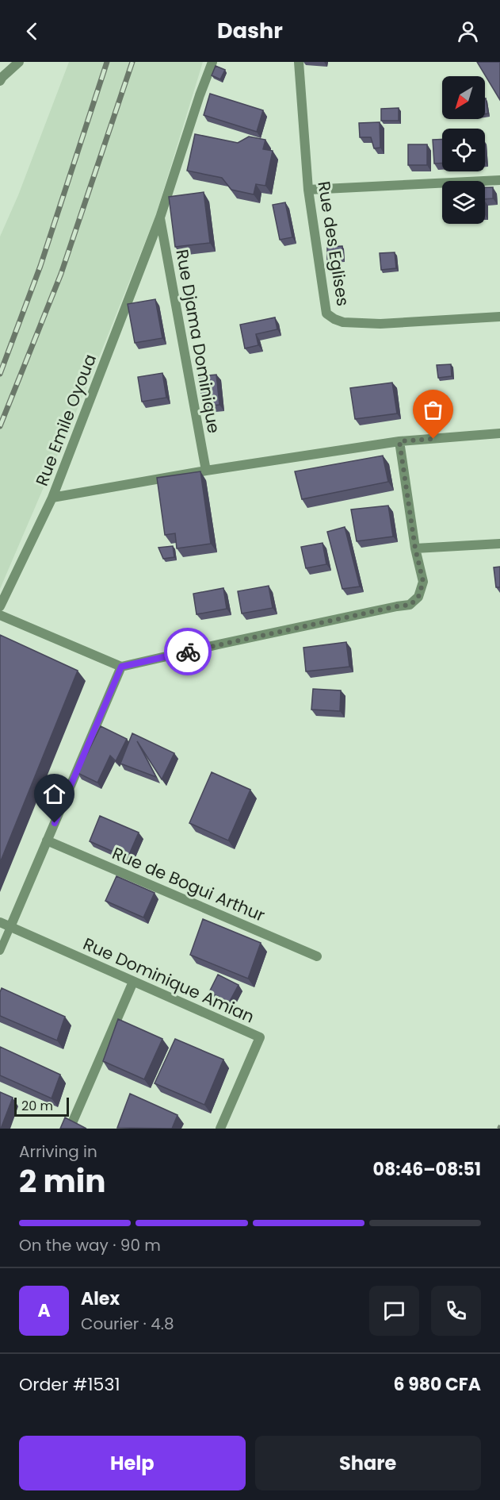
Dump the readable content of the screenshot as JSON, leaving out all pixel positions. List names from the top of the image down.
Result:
{
  "streets": {
    "street": [
      "Rue des Eglises",
      "Rue Djama Dominique",
      "Rue Emile Oyoua",
      "Rue de Bogui Arthur",
      "Rue Dominique Amian"
    ]
  },
  "crossings": [
    ["Rue Djama Dominique", "Rue Emile Oyoua"]
  ],
  "scale_bar": "20 m",
  "north": "bottom left",
  "page": {
    "header": "Dashr",
    "scale": "20 m",
    "heading": ["2 min", "Arriving in", "08:46–08:51"],
    "panel": [
      "Alex",
      "Courier · 4.8",
      "Order #1531",
      "6 980 CFA"
    ],
    "bar": "On the way · 90 m",
    "round": "A",
    "buttons": ["Help", "Share"]
  }
}
